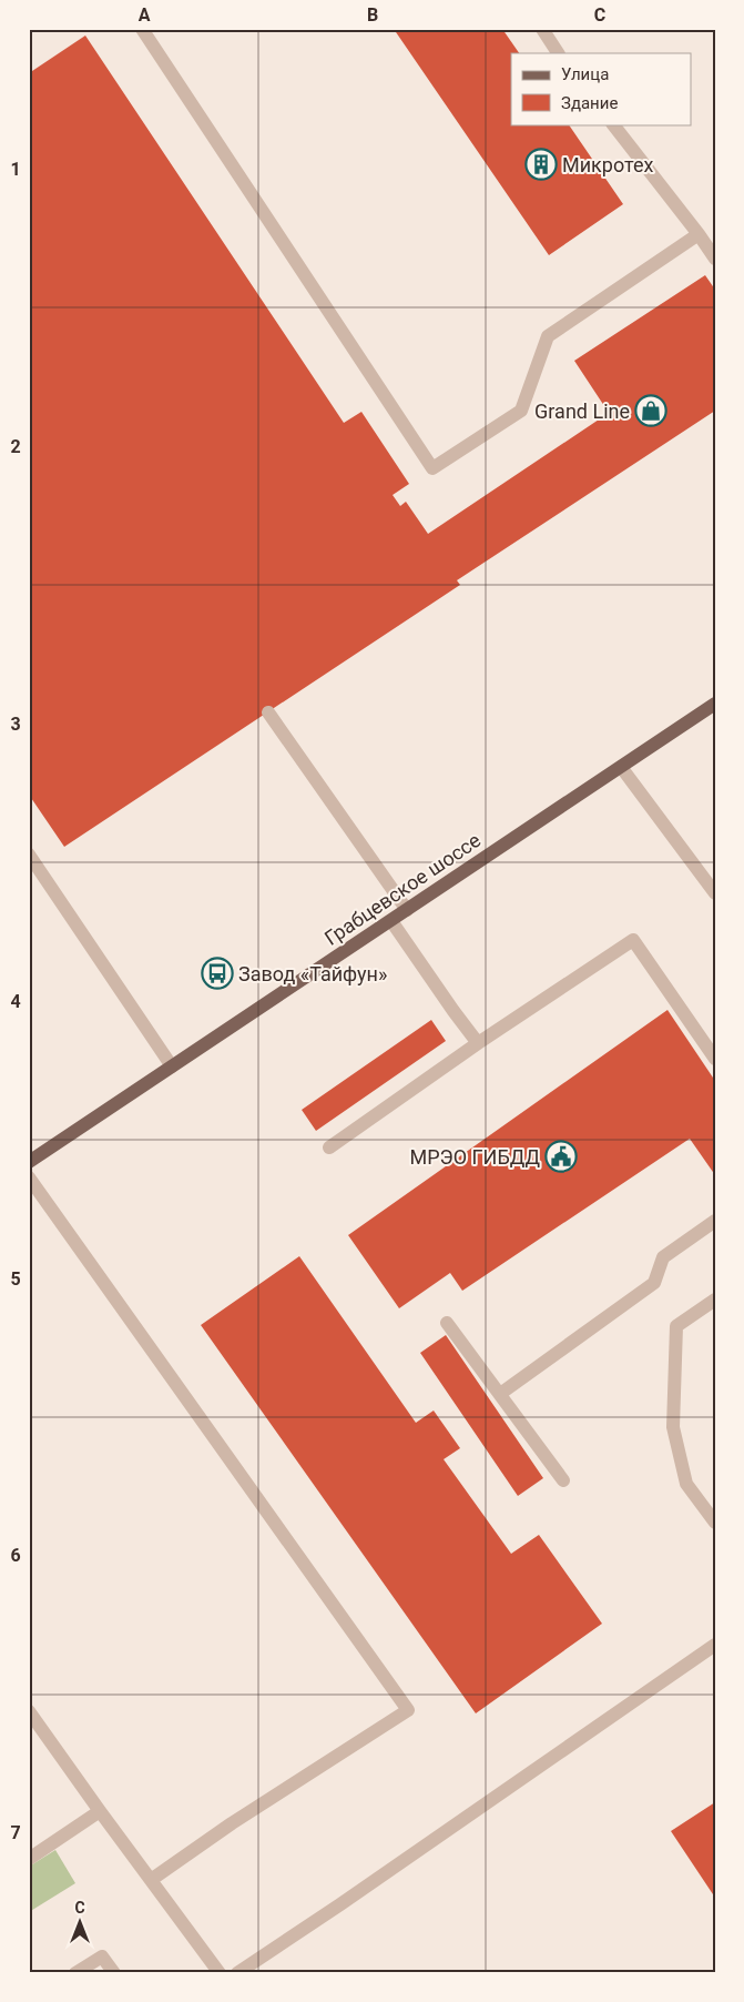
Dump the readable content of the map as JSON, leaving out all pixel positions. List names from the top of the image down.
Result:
{
  "streets": {
    "main road": ["Грабцевское шоссе"]
  },
  "places": {
    "building": ["Микротех"],
    "shop": ["Grand Line"],
    "bus stop": ["Завод «Тайфун»"],
    "public building": ["МРЭО ГИБДД"]
  },
  "legend": ["Улица", "Здание"],
  "north": "top",
  "grid": {
    "columns": ["A", "B", "C"],
    "rows": [
      "1",
      "2",
      "3",
      "4",
      "5",
      "6",
      "7"
    ]
  }
}
